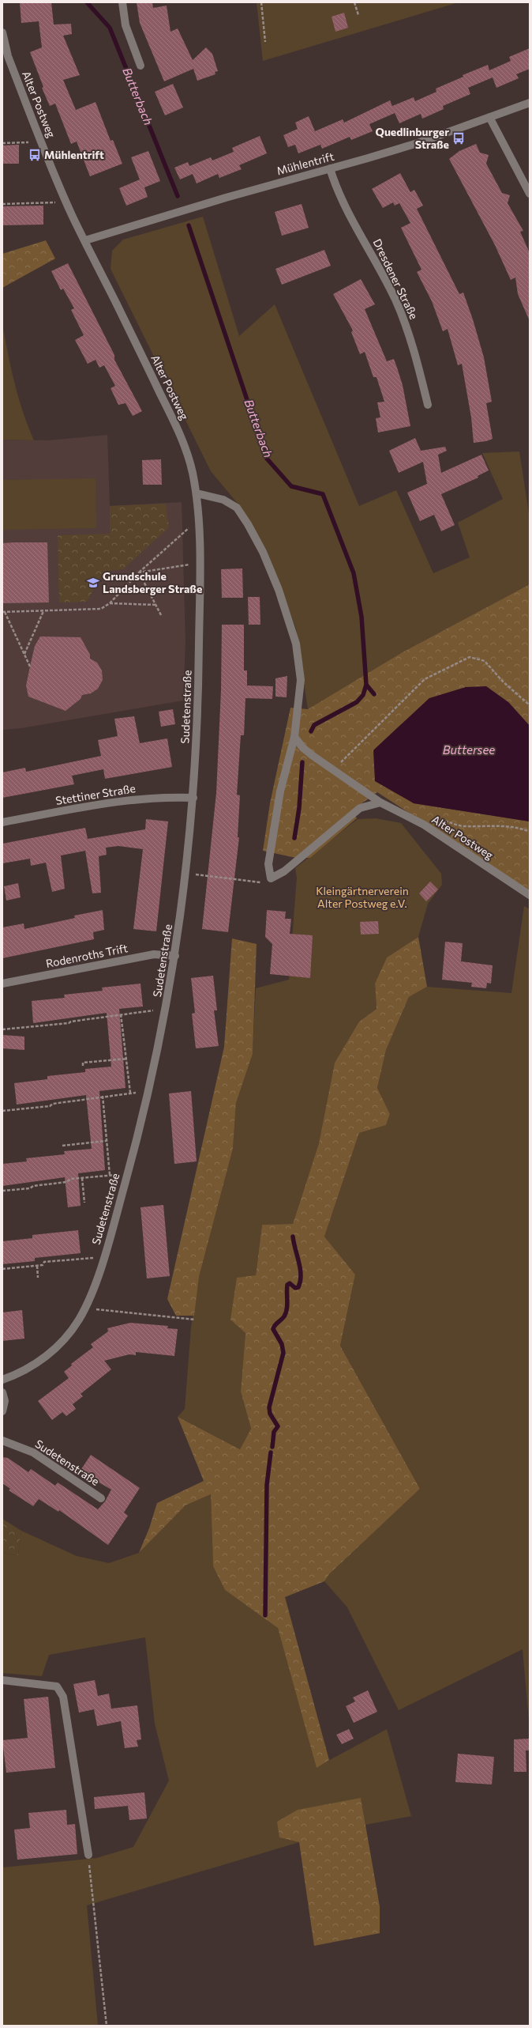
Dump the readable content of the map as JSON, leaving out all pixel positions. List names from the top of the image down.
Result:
{
  "streets": {
    "street": [
      "Alter Postweg",
      "Mühlentrift",
      "Dresdener Straße",
      "Sudetenstraße",
      "Stettiner Straße",
      "Rodenroths Trift"
    ]
  },
  "crossings": [
    ["Alter Postweg", "Mühlentrift"],
    ["Alter Postweg", "Sudetenstraße"],
    ["Mühlentrift", "Dresdener Straße"],
    ["Sudetenstraße", "Stettiner Straße"],
    ["Sudetenstraße", "Rodenroths Trift"]
  ],
  "water": ["Butterbach", "Buttersee"],
  "parks": ["Kleingärtnerverein Alter Postweg e.V."],
  "places": {
    "bus stop": ["Quedlinburger Straße", "Mühlentrift"],
    "school or university": ["Grundschule Landsberger Straße"]
  }
}
